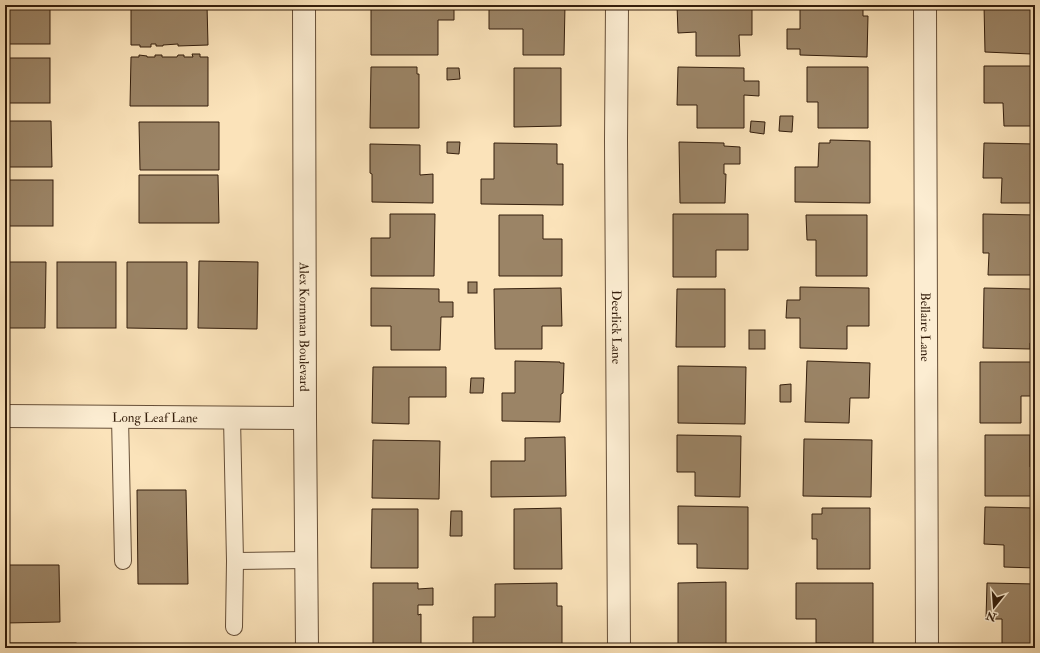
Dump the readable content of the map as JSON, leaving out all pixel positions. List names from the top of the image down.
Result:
{
  "streets": {
    "street": [
      "Deerlick Lane",
      "Bellaire Lane",
      "Alex Kornman Boulevard",
      "Long Leaf Lane"
    ]
  },
  "crossings": [
    ["Alex Kornman Boulevard", "Long Leaf Lane"]
  ],
  "north": "bottom"
}
